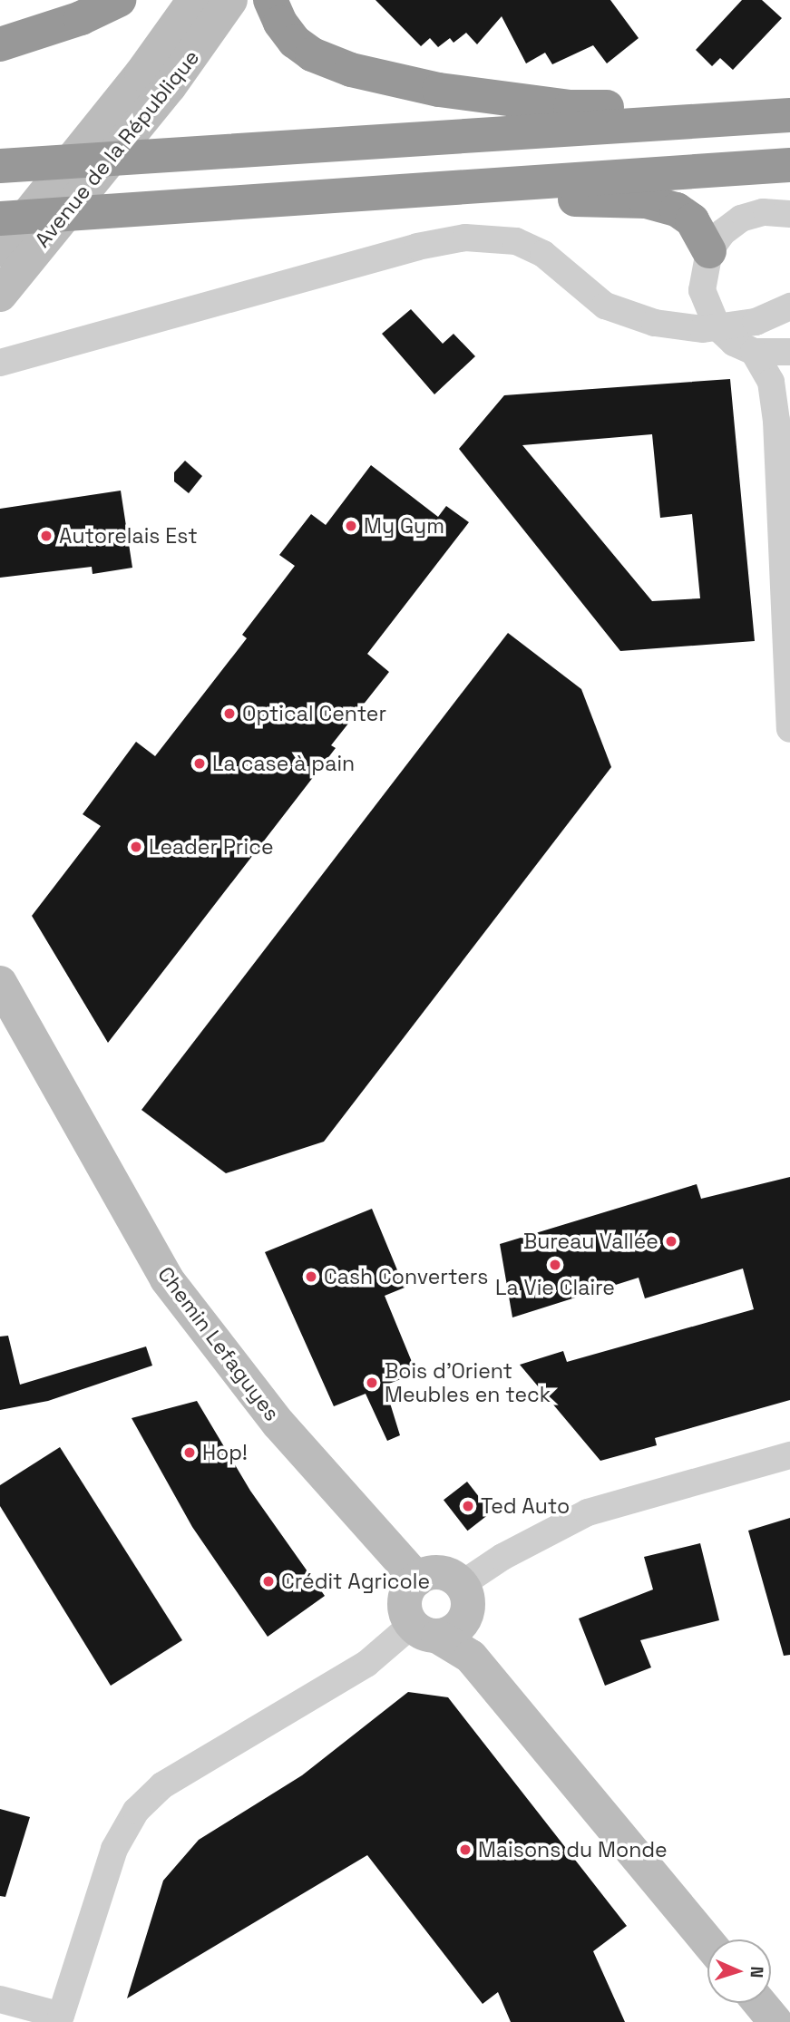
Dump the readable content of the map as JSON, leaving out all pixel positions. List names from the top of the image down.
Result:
{
  "streets": {
    "main road": ["Avenue de la République", "Chemin Lefaguyes"]
  },
  "places": [
    "My Gym",
    "Autorelais Est",
    "Optical Center",
    "La case à pain",
    "Leader Price",
    "Bureau Vallée",
    "La Vie Claire",
    "Cash Converters",
    "Bois d'Orient Meubles en teck",
    "Hop!",
    "Ted Auto",
    "Crédit Agricole",
    "Maisons du Monde"
  ],
  "north": "right"
}
